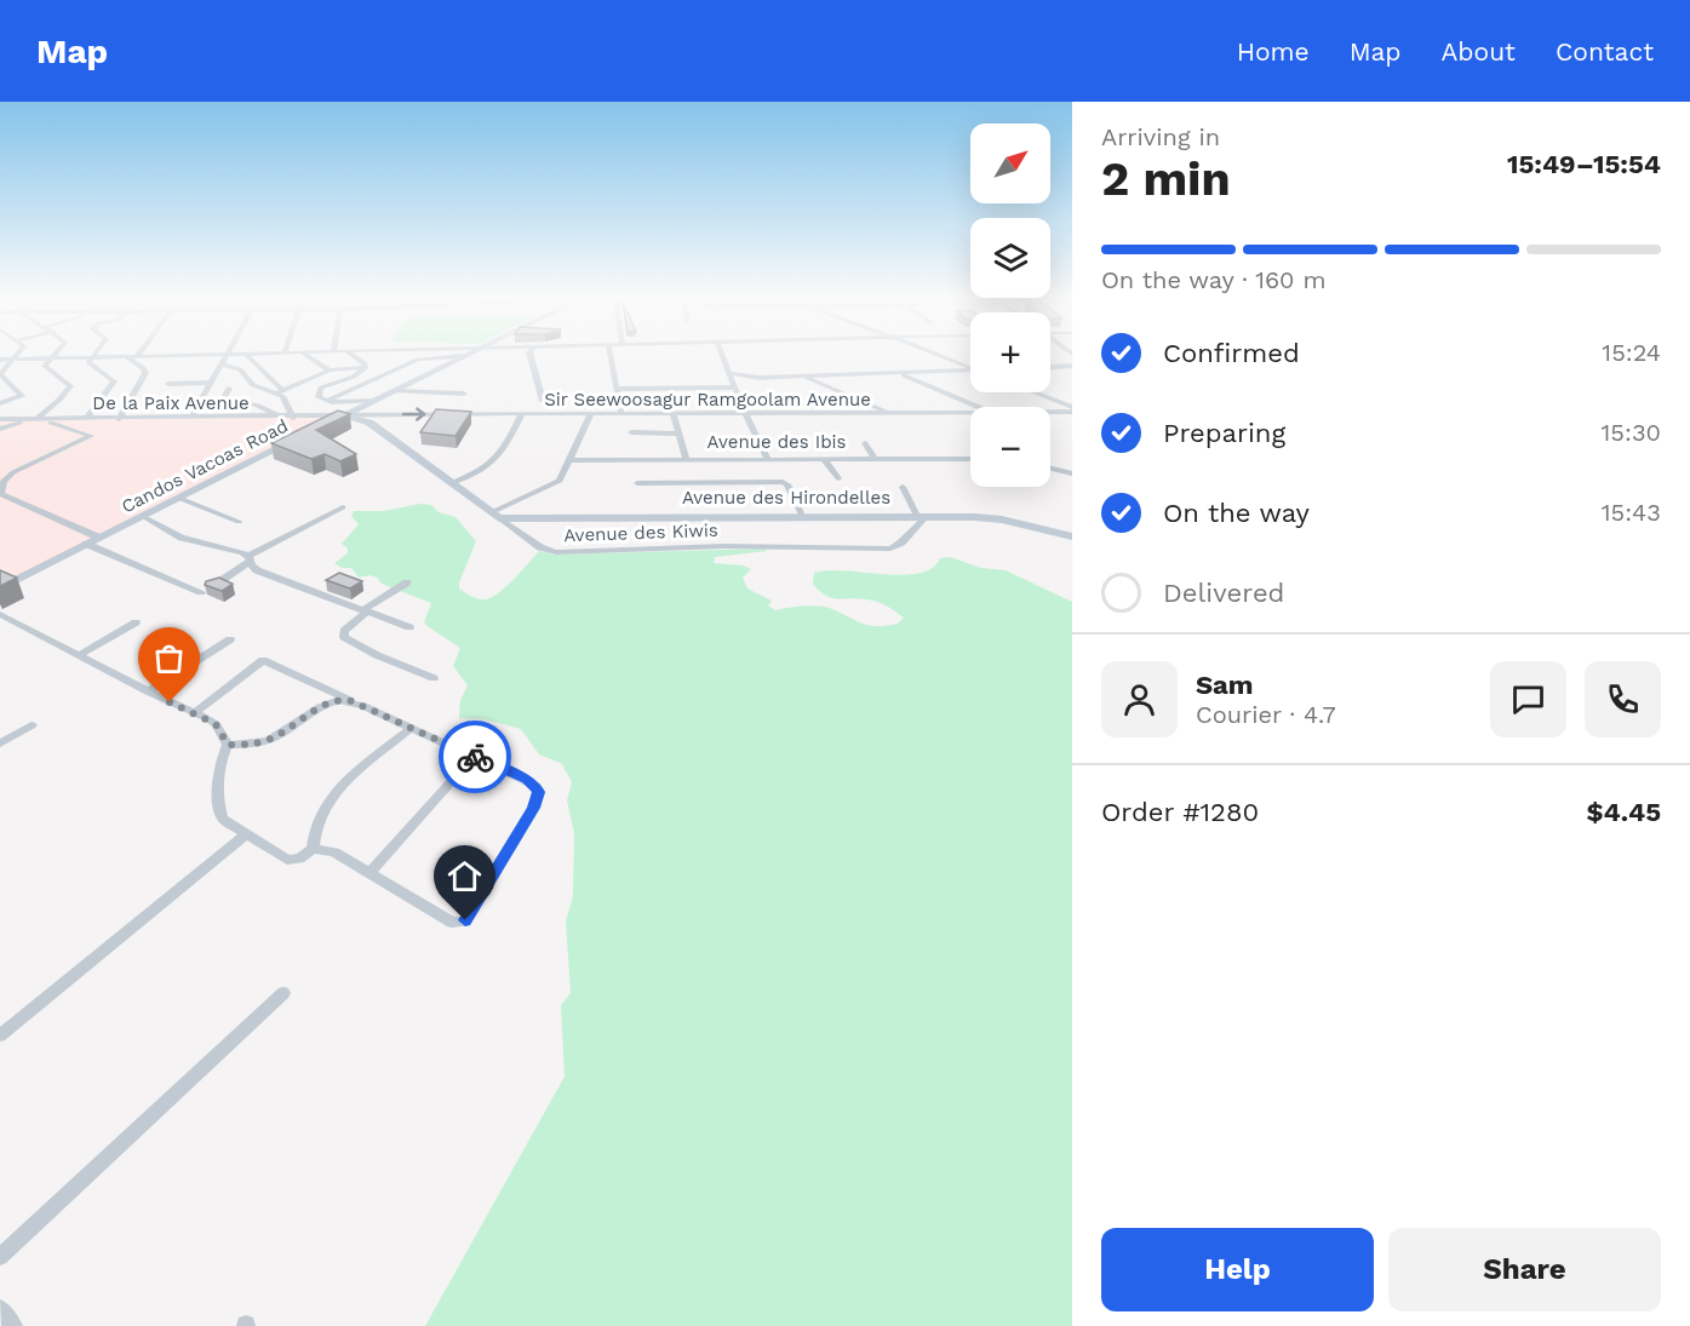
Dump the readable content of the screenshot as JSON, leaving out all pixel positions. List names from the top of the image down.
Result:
{
  "streets": {
    "main road": ["Candos Vacoas Road", "Avenue des Hirondelles", "Avenue des Kiwis"],
    "street": ["Sir Seewoosagur Ramgoolam Avenue", "De la Paix Avenue", "Avenue des Ibis"]
  },
  "crossings": [
    ["Sir Seewoosagur Ramgoolam Avenue", "De la Paix Avenue"],
    ["Sir Seewoosagur Ramgoolam Avenue", "Candos Vacoas Road"],
    ["Sir Seewoosagur Ramgoolam Avenue", "Avenue des Kiwis"],
    ["De la Paix Avenue", "Candos Vacoas Road"],
    ["De la Paix Avenue", "Avenue des Kiwis"],
    ["Candos Vacoas Road", "Avenue des Kiwis"],
    ["Avenue des Hirondelles", "Avenue des Kiwis"]
  ],
  "north": "top right",
  "page": {
    "header": "Map",
    "nav": [
      "Home",
      "Map",
      "About",
      "Contact"
    ],
    "heading": ["2 min", "Arriving in", "15:49–15:54"],
    "panel": [
      "Sam",
      "Courier · 4.7",
      "Order #1280",
      "$4.45"
    ],
    "map_buttons": ["+", "−"],
    "bar": "On the way · 160 m",
    "list": [
      ["Confirmed", "15:24"],
      ["Preparing", "15:30"],
      ["On the way", "15:43"],
      "Delivered"
    ],
    "buttons": ["Help", "Share"]
  }
}
